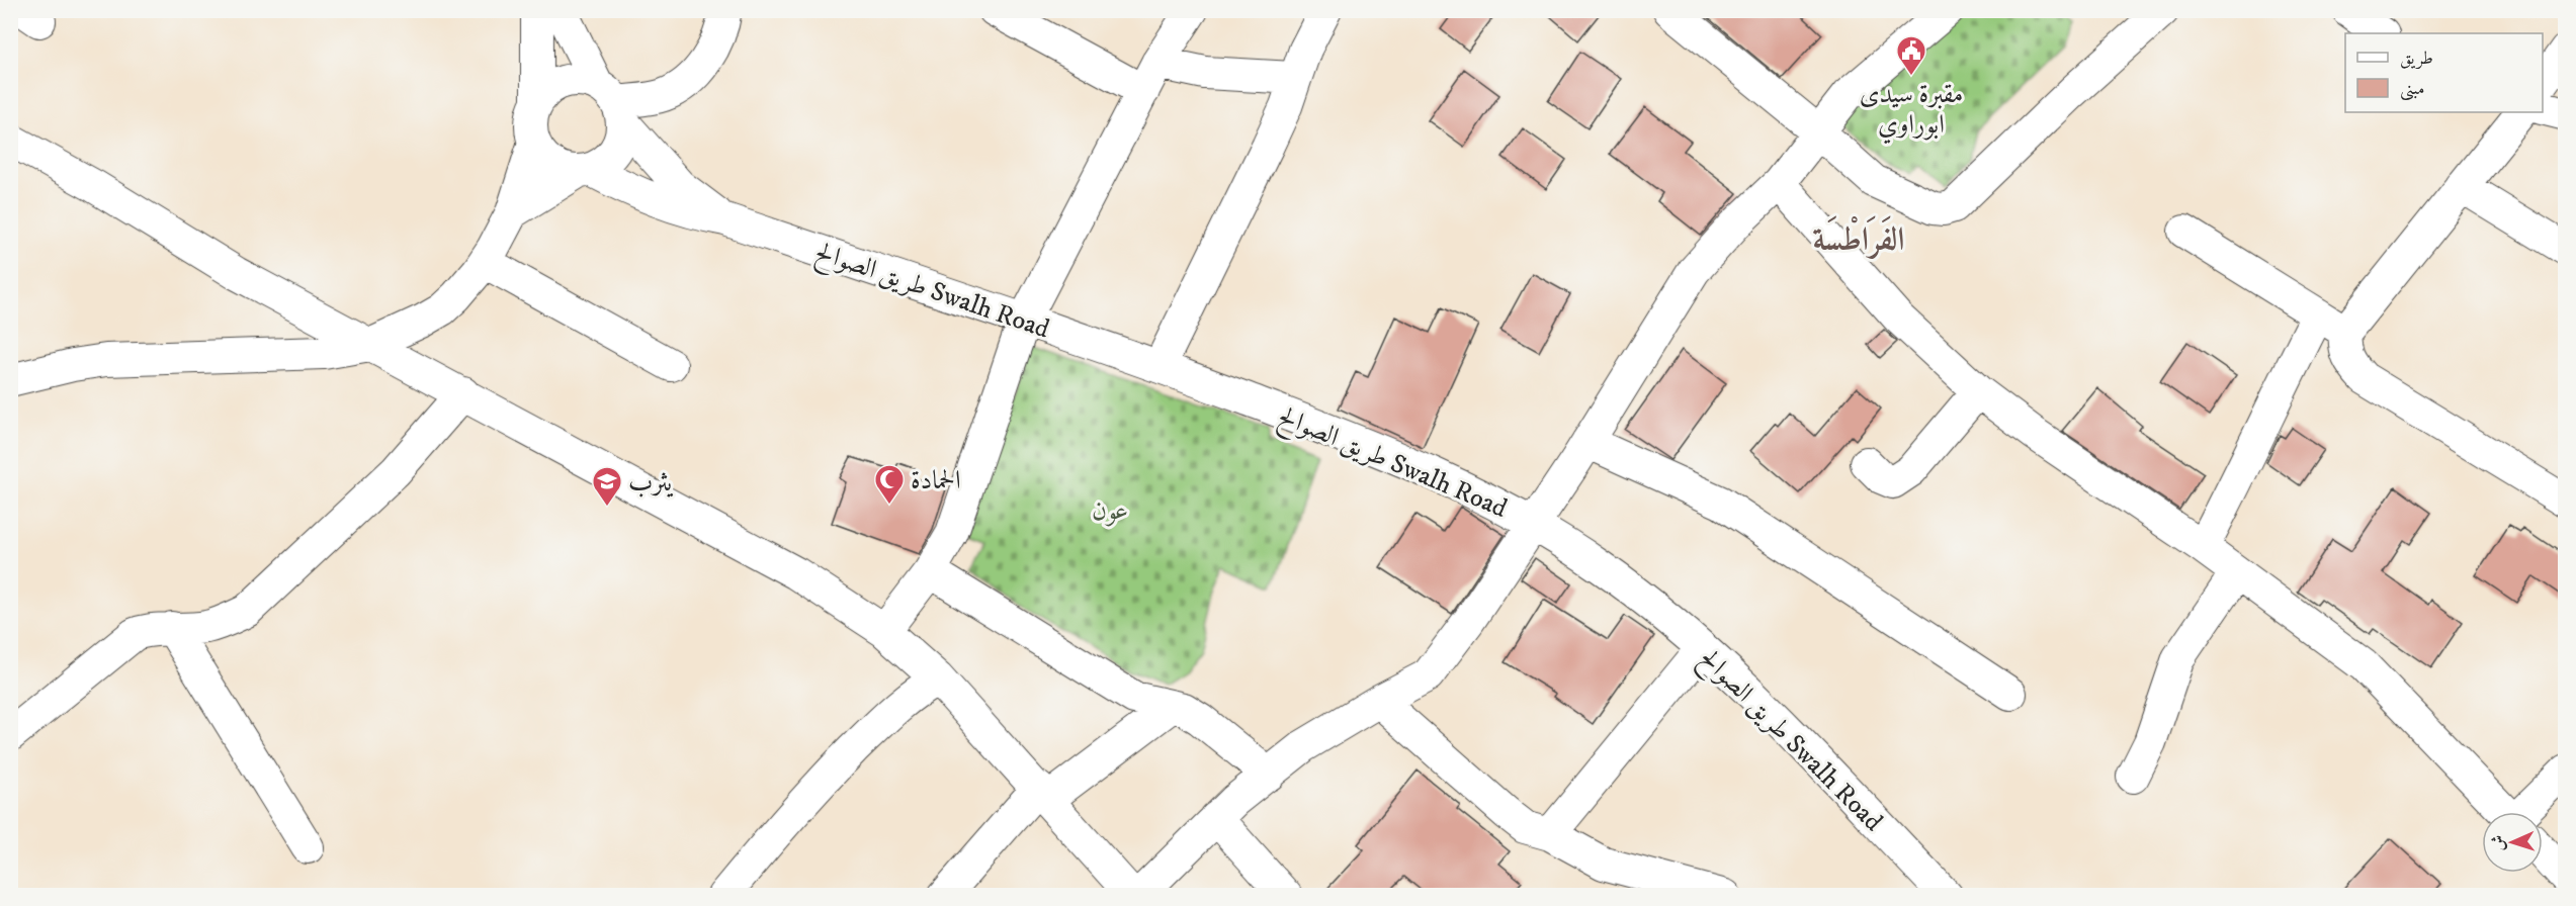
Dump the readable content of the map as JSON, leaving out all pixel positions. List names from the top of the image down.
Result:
{
  "streets": {
    "street": ["طريق الصوالح Swalh Road"]
  },
  "districts": ["الفَرَاطْسَة"],
  "parks": ["عون"],
  "places": {
    "public building": ["مقبرة سيدى ابوراوي"],
    "mosque": ["الحمادة"],
    "school or university": ["يثرب"]
  },
  "legend": ["طريق", "مبنى"],
  "north": "left"
}
